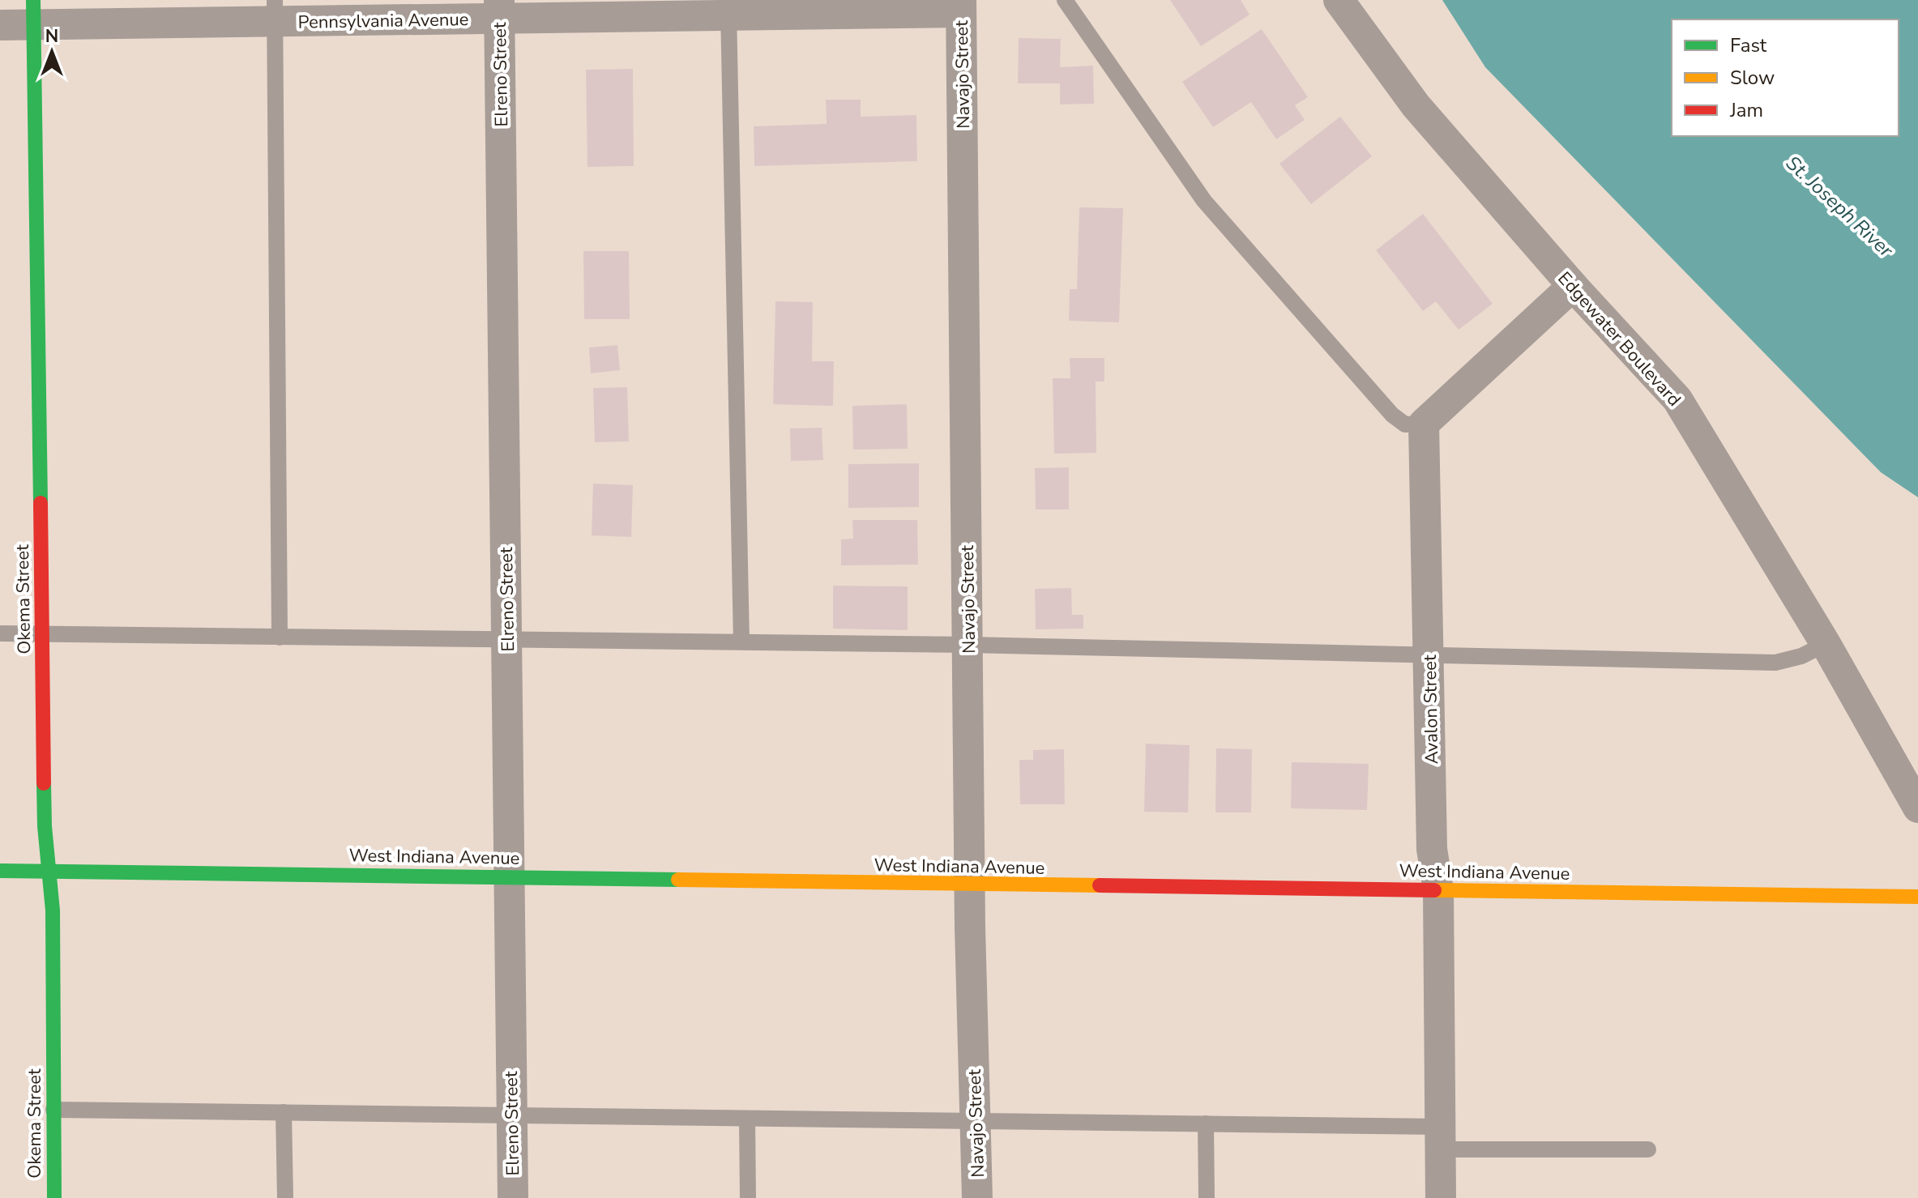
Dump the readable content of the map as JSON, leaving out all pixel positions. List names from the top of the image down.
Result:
{
  "streets": {
    "street": [
      "Pennsylvania Avenue",
      "Elreno Street",
      "Navajo Street",
      "Edgewater Boulevard",
      "Okema Street",
      "Avalon Street",
      "West Indiana Avenue"
    ]
  },
  "crossings": [
    ["Pennsylvania Avenue", "Elreno Street"],
    ["Pennsylvania Avenue", "Navajo Street"],
    ["Pennsylvania Avenue", "Okema Street"],
    ["Elreno Street", "West Indiana Avenue"],
    ["Navajo Street", "West Indiana Avenue"],
    ["Okema Street", "West Indiana Avenue"],
    ["Avalon Street", "West Indiana Avenue"]
  ],
  "water": ["St. Joseph River"],
  "legend": ["Fast", "Slow", "Jam"],
  "north": "top"
}
